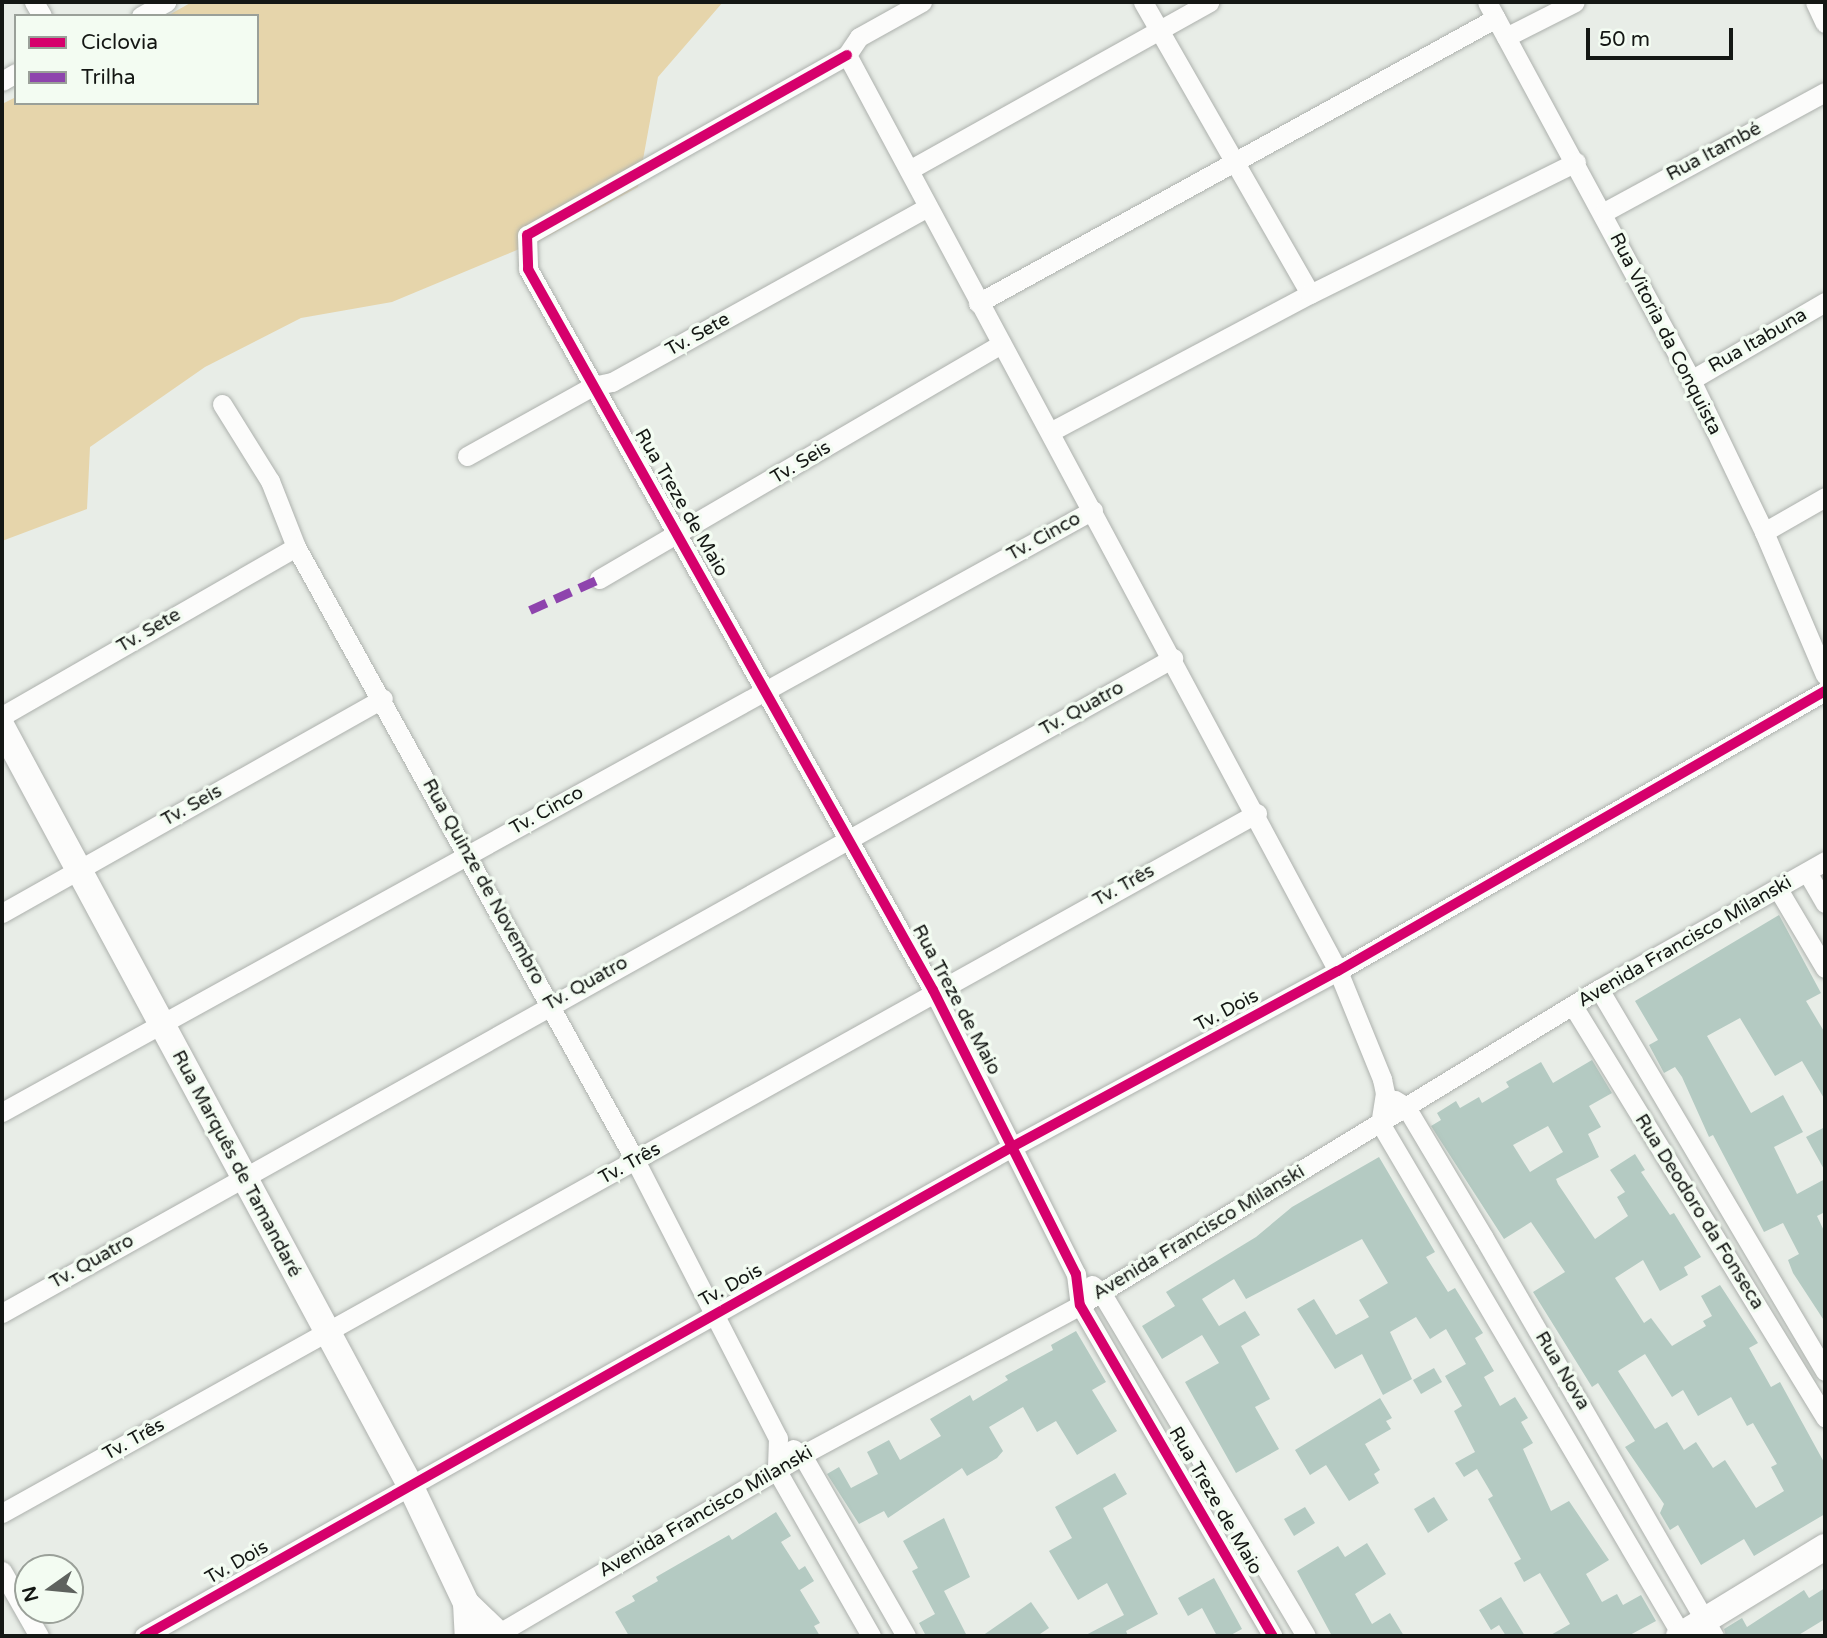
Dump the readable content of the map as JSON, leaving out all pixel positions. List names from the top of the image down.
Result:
{
  "streets": {
    "street": [
      "Rua Itambé",
      "Rua Vitoria da Conquista",
      "Tv. Sete",
      "Rua Itabuna",
      "Tv. Seis",
      "Rua Treze de Maio",
      "Tv. Cinco",
      "Tv. Quatro",
      "Rua Quinze de Novembro",
      "Tv. Três",
      "Avenida Francisco Milanski",
      "Tv. Dois",
      "Rua Marquês de Tamandaré",
      "Rua Deodoro da Fonseca",
      "Rua Nova"
    ]
  },
  "crossings": [
    ["Rua Itambé", "Rua Vitoria da Conquista"],
    ["Rua Vitoria da Conquista", "Rua Itabuna"],
    ["Tv. Sete", "Rua Treze de Maio"],
    ["Tv. Sete", "Rua Quinze de Novembro"],
    ["Tv. Seis", "Rua Treze de Maio"],
    ["Tv. Seis", "Rua Quinze de Novembro"],
    ["Tv. Seis", "Rua Marquês de Tamandaré"],
    ["Rua Treze de Maio", "Tv. Cinco"],
    ["Rua Treze de Maio", "Tv. Quatro"],
    ["Rua Treze de Maio", "Tv. Três"],
    ["Rua Treze de Maio", "Avenida Francisco Milanski"],
    ["Rua Treze de Maio", "Tv. Dois"],
    ["Tv. Cinco", "Rua Quinze de Novembro"],
    ["Tv. Cinco", "Rua Marquês de Tamandaré"],
    ["Tv. Quatro", "Rua Quinze de Novembro"],
    ["Tv. Quatro", "Rua Marquês de Tamandaré"],
    ["Rua Quinze de Novembro", "Tv. Três"],
    ["Rua Quinze de Novembro", "Avenida Francisco Milanski"],
    ["Rua Quinze de Novembro", "Tv. Dois"],
    ["Tv. Três", "Rua Marquês de Tamandaré"],
    ["Avenida Francisco Milanski", "Rua Marquês de Tamandaré"],
    ["Avenida Francisco Milanski", "Rua Deodoro da Fonseca"],
    ["Avenida Francisco Milanski", "Rua Nova"],
    ["Tv. Dois", "Rua Marquês de Tamandaré"]
  ],
  "legend": ["Ciclovia", "Trilha"],
  "scale_bar": "50 m",
  "north": "left"
}
